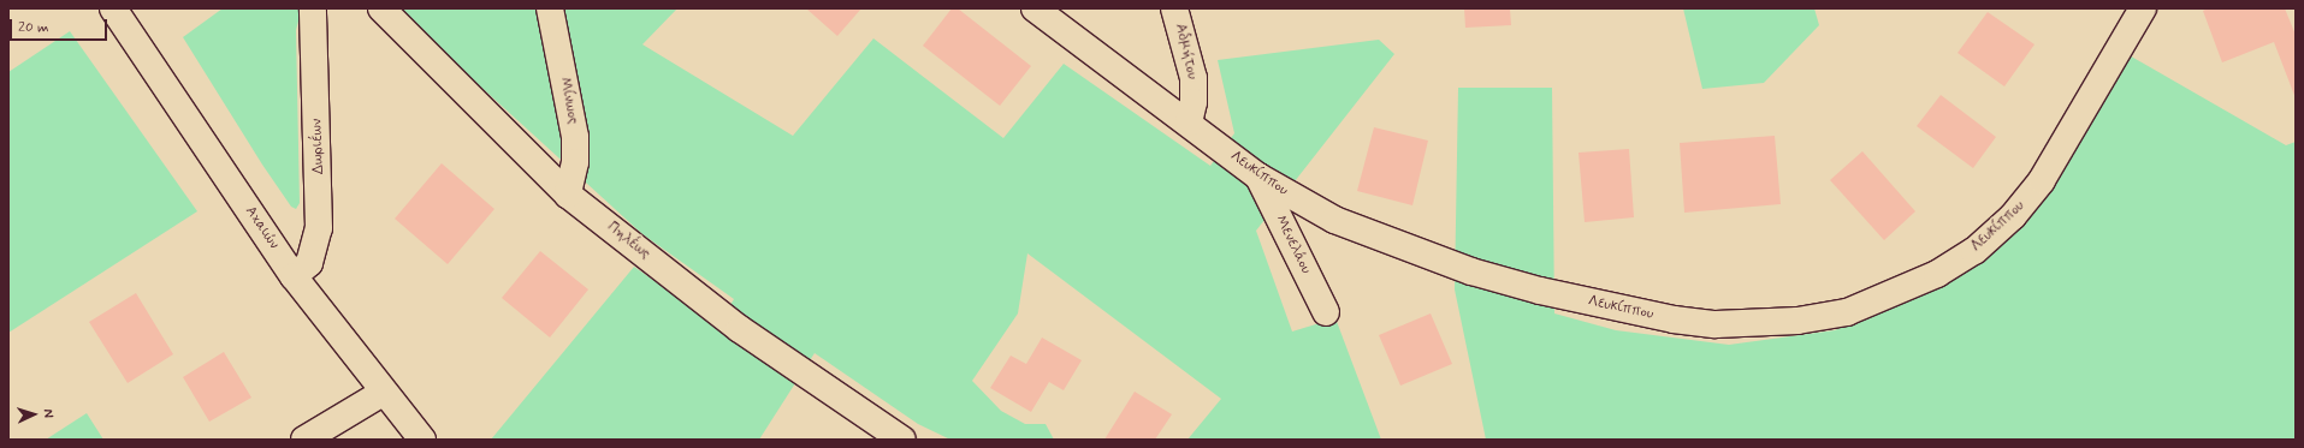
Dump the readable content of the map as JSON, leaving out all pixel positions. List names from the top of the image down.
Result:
{
  "streets": {
    "street": [
      "Αδμήτου",
      "Μίνωος",
      "Δωριέων",
      "Λευκίππου",
      "Αχαιών",
      "Πηλέως",
      "Μενελάου"
    ]
  },
  "crossings": [
    ["Αδμήτου", "Λευκίππου"],
    ["Μίνωος", "Πηλέως"],
    ["Δωριέων", "Αχαιών"],
    ["Λευκίππου", "Μενελάου"]
  ],
  "scale_bar": "20 m",
  "north": "right"
}
